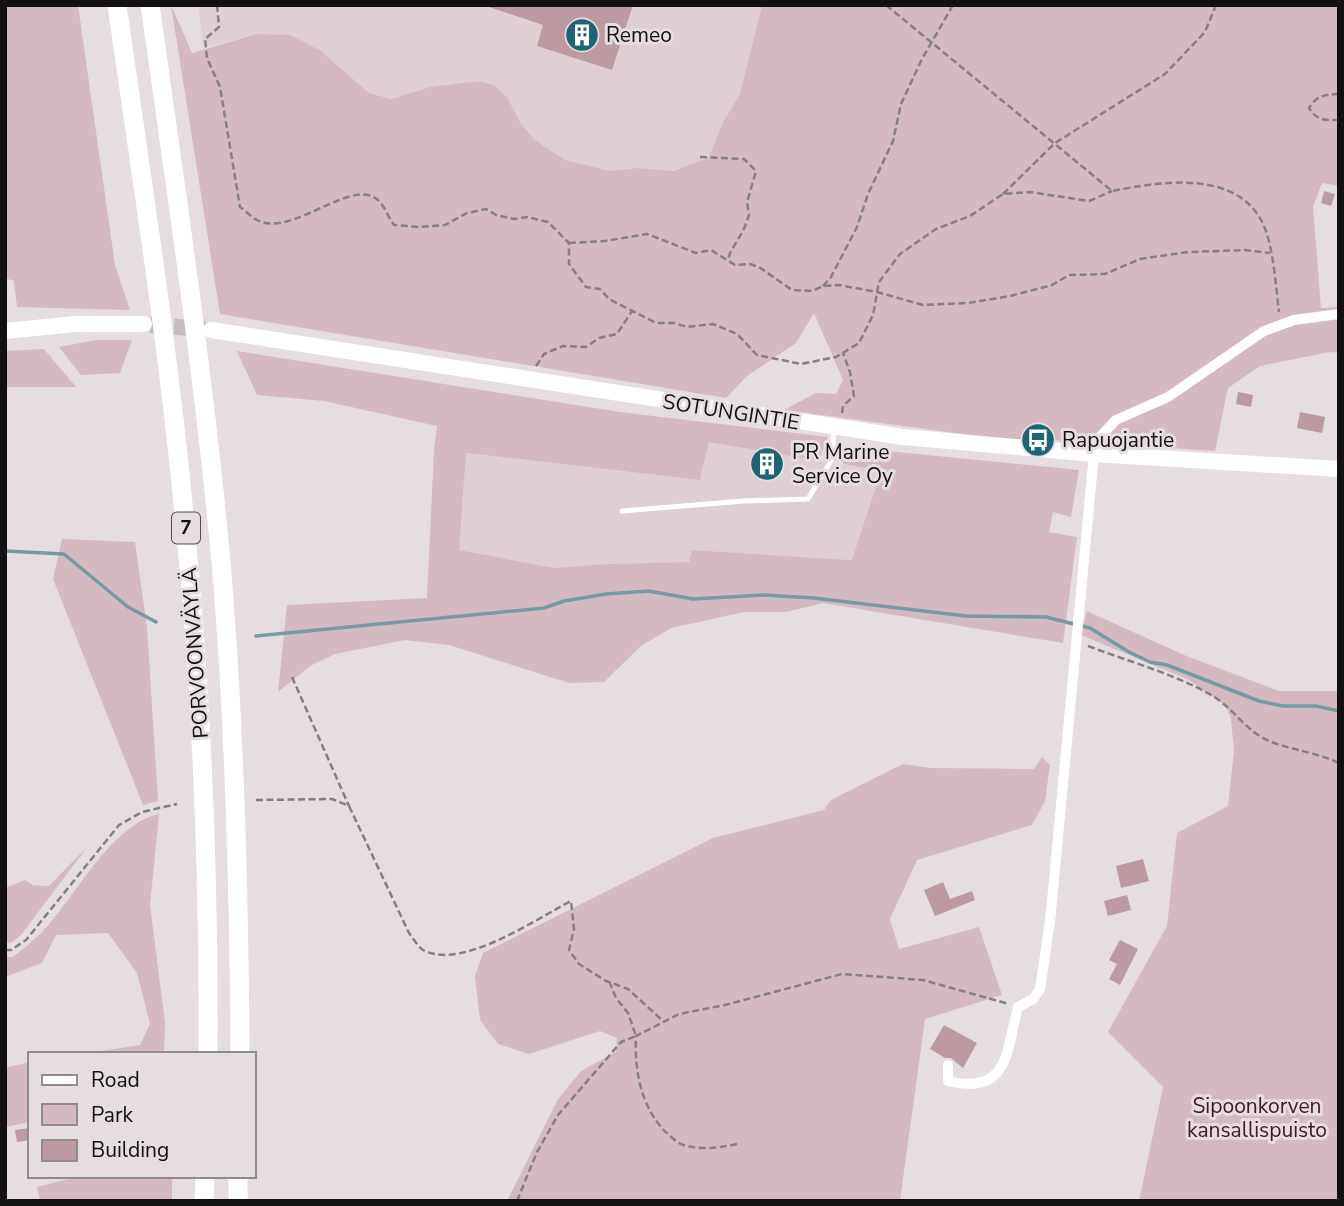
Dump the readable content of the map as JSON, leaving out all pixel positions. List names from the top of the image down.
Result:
{
  "streets": {
    "highway": ["7", "PORVOONVÄYLÄ"],
    "street": ["SOTUNGINTIE"]
  },
  "parks": ["Sipoonkorven kansallispuisto"],
  "places": {
    "building": ["Remeo", "PR Marine Service Oy"],
    "bus stop": ["Rapuojantie"]
  },
  "legend": ["Road", "Park", "Building"]
}
